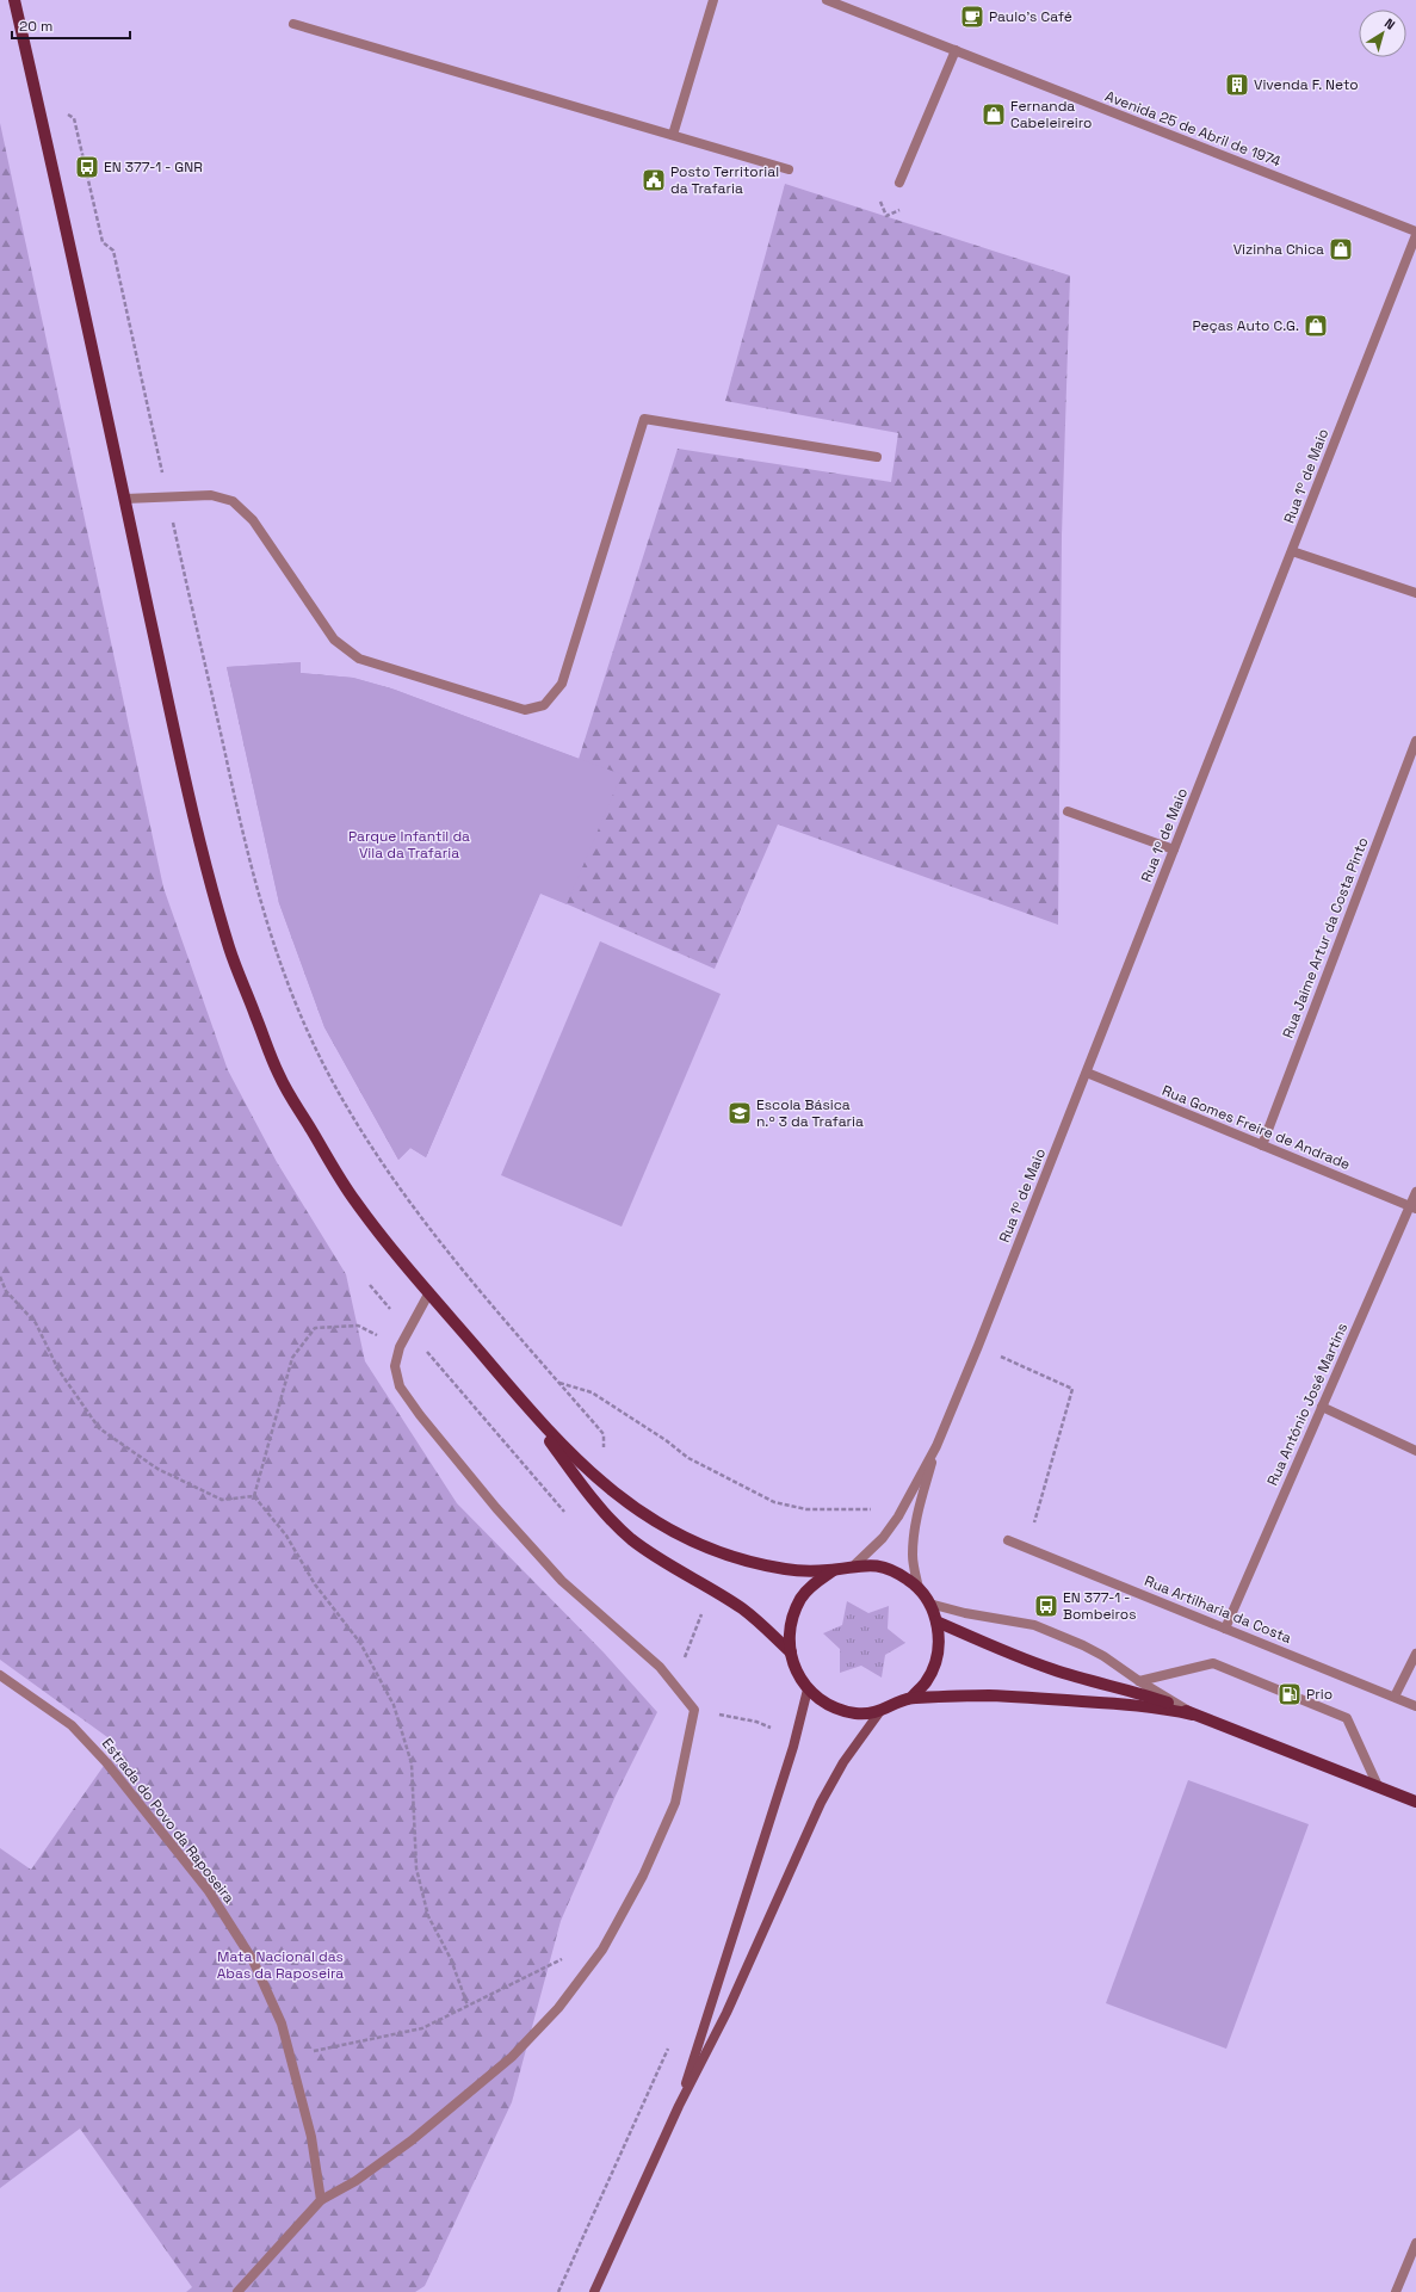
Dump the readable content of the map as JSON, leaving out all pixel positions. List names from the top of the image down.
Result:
{
  "streets": {
    "street": [
      "Avenida 25 de Abril de 1974",
      "Rua 1º de Maio",
      "Rua Jaime Artur da Costa Pinto",
      "Rua Gomes Freire de Andrade",
      "Rua António José Martins",
      "Rua Artilharia da Costa",
      "Estrada do Povo da Raposeira"
    ]
  },
  "crossings": [
    ["Rua 1º de Maio", "Rua Gomes Freire de Andrade"],
    ["Rua Jaime Artur da Costa Pinto", "Rua Gomes Freire de Andrade"],
    ["Rua Gomes Freire de Andrade", "Rua António José Martins"],
    ["Rua António José Martins", "Rua Artilharia da Costa"]
  ],
  "parks": ["Parque Infantil da Vila da Trafaria", "Mata Nacional das Abas da Raposeira"],
  "places": {
    "cafe": ["Paulo's Café"],
    "building": ["Vivenda F. Neto"],
    "shop": ["Fernanda Cabeleireiro", "Vizinha Chica", "Peças Auto C.G."],
    "bus stop": ["EN 377-1 - GNR", "EN 377-1 - Bombeiros"],
    "public building": ["Posto Territorial da Trafaria"],
    "school or university": ["Escola Básica n.º 3 da Trafaria"],
    "fuel station": ["Prio"]
  },
  "scale_bar": "20 m",
  "north": "top right"
}
